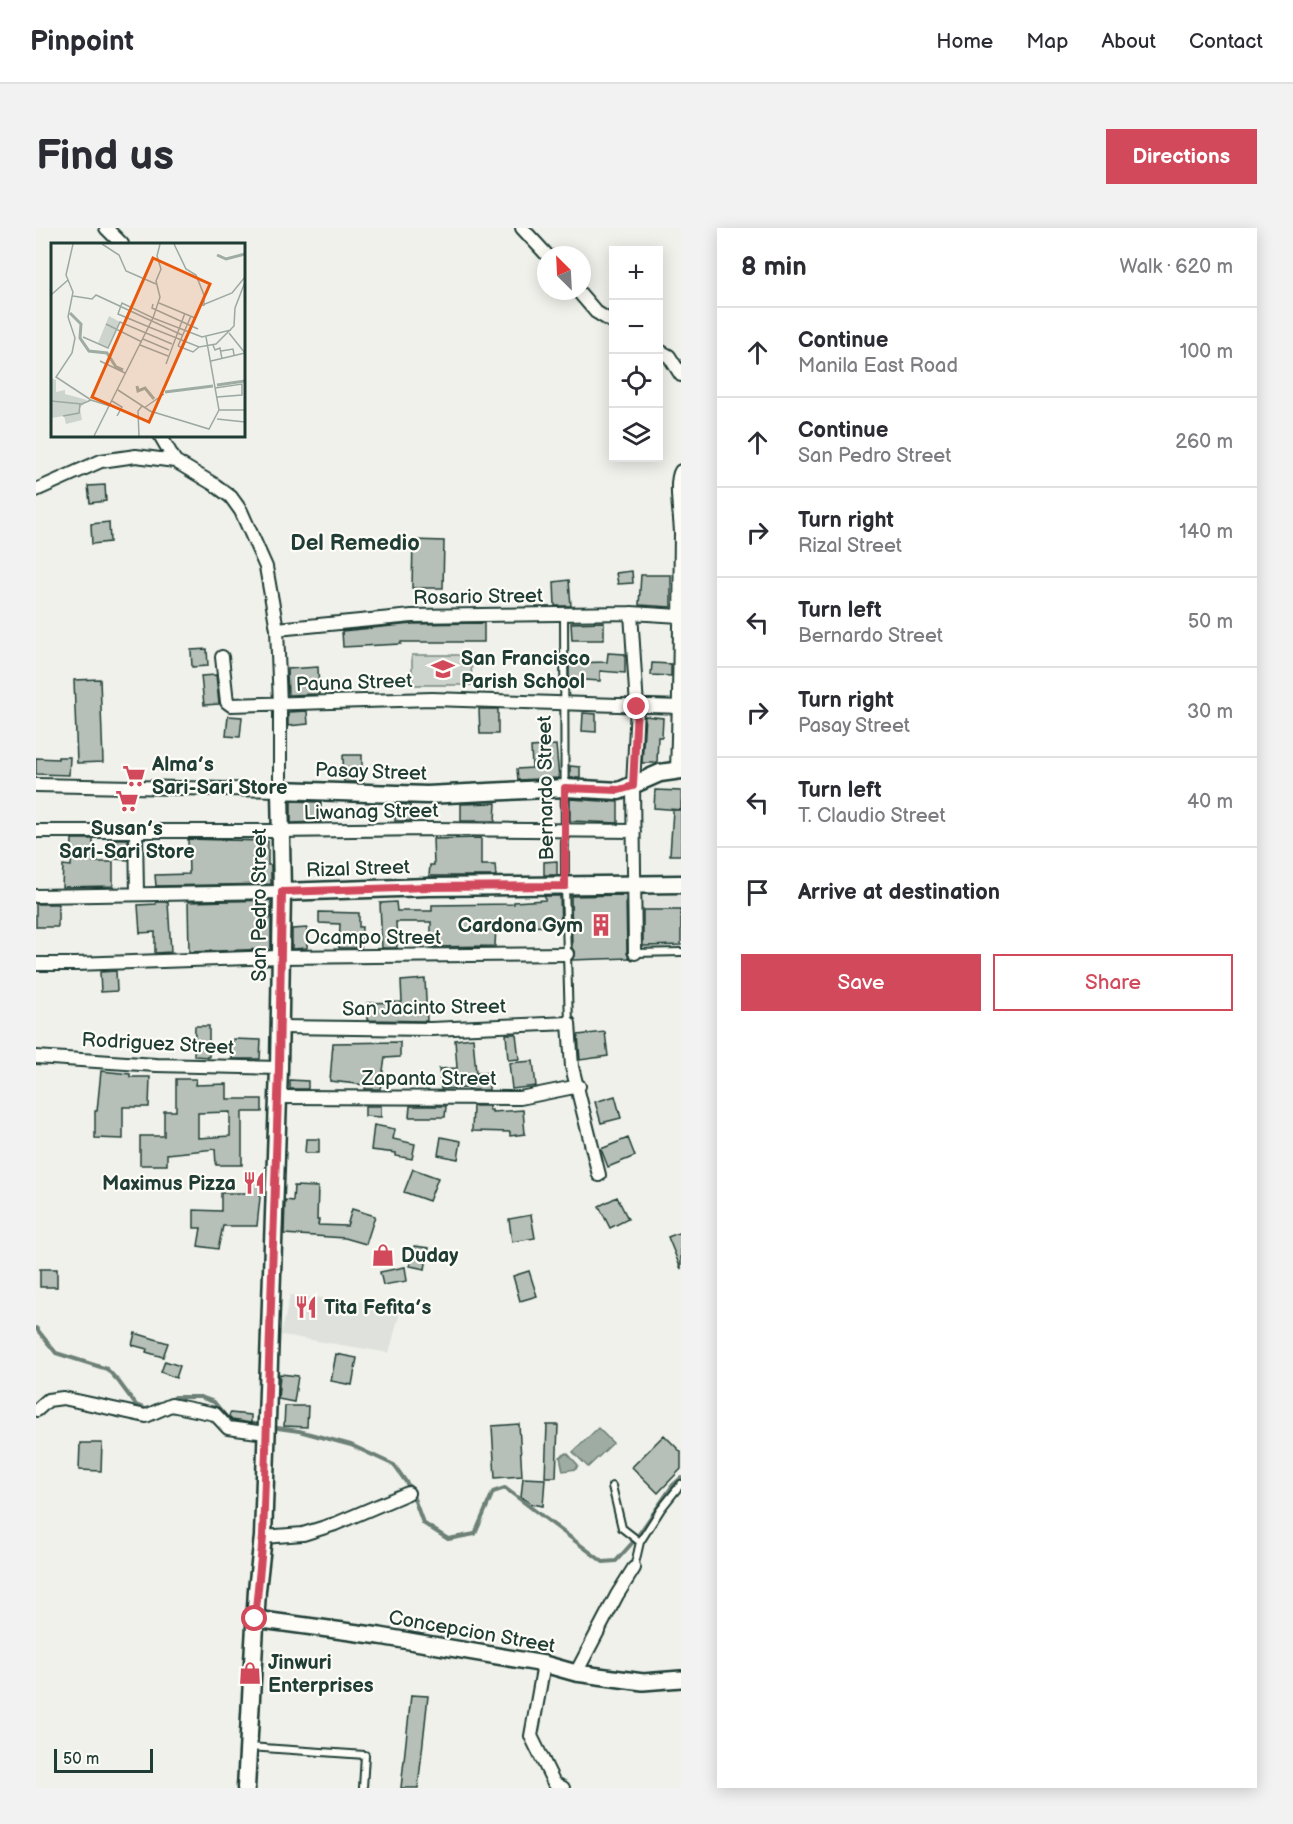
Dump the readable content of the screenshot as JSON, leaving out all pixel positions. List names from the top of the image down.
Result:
{
  "streets": {
    "main road": ["Pasay Street", "Rizal Street", "San Pedro Street"],
    "street": [
      "Rosario Street",
      "Pauna Street",
      "Bernardo Street",
      "Liwanag Street",
      "Ocampo Street",
      "San Jacinto Street",
      "Rodriguez Street",
      "Zapanta Street",
      "Concepcion Street"
    ]
  },
  "crossings": [
    ["Rosario Street", "Bernardo Street"],
    ["Rosario Street", "San Pedro Street"],
    ["Pauna Street", "Bernardo Street"],
    ["Pauna Street", "San Pedro Street"],
    ["Pasay Street", "Bernardo Street"],
    ["Pasay Street", "San Pedro Street"],
    ["Bernardo Street", "Liwanag Street"],
    ["Bernardo Street", "Rizal Street"],
    ["Bernardo Street", "Ocampo Street"],
    ["Bernardo Street", "San Jacinto Street"],
    ["Bernardo Street", "Zapanta Street"],
    ["Liwanag Street", "San Pedro Street"],
    ["Rizal Street", "San Pedro Street"],
    ["San Pedro Street", "Ocampo Street"],
    ["San Pedro Street", "San Jacinto Street"],
    ["San Pedro Street", "Rodriguez Street"],
    ["San Pedro Street", "Zapanta Street"],
    ["San Pedro Street", "Concepcion Street"]
  ],
  "districts": ["Del Remedio"],
  "places": {
    "school or university": ["San Francisco Parish School"],
    "supermarket": ["Alma’s Sari-Sari Store", "Susan’s Sari-Sari Store"],
    "building": ["Cardona Gym"],
    "restaurant": ["Maximus Pizza", "Tita Fefita’s"],
    "shop": ["Duday", "Jinwuri Enterprises"]
  },
  "scale_bar": "50 m",
  "north": "top left",
  "page": {
    "header": "Pinpoint",
    "nav": [
      "Home",
      "Map",
      "About",
      "Contact"
    ],
    "buttons": [
      "Directions",
      ["Save", "Share"]
    ],
    "title": "Find us",
    "heading": ["8 min", "Walk · 620 m"],
    "map_buttons": ["+", "−"],
    "list": [
      ["Continue", "Manila East Road", "100 m"],
      ["Continue", "San Pedro Street", "260 m"],
      ["Turn right", "Rizal Street", "140 m"],
      ["Turn left", "Bernardo Street", "50 m"],
      ["Turn right", "Pasay Street", "30 m"],
      ["Turn left", "T. Claudio Street", "40 m"],
      "Arrive at destination"
    ],
    "scale": "50 m"
  }
}
